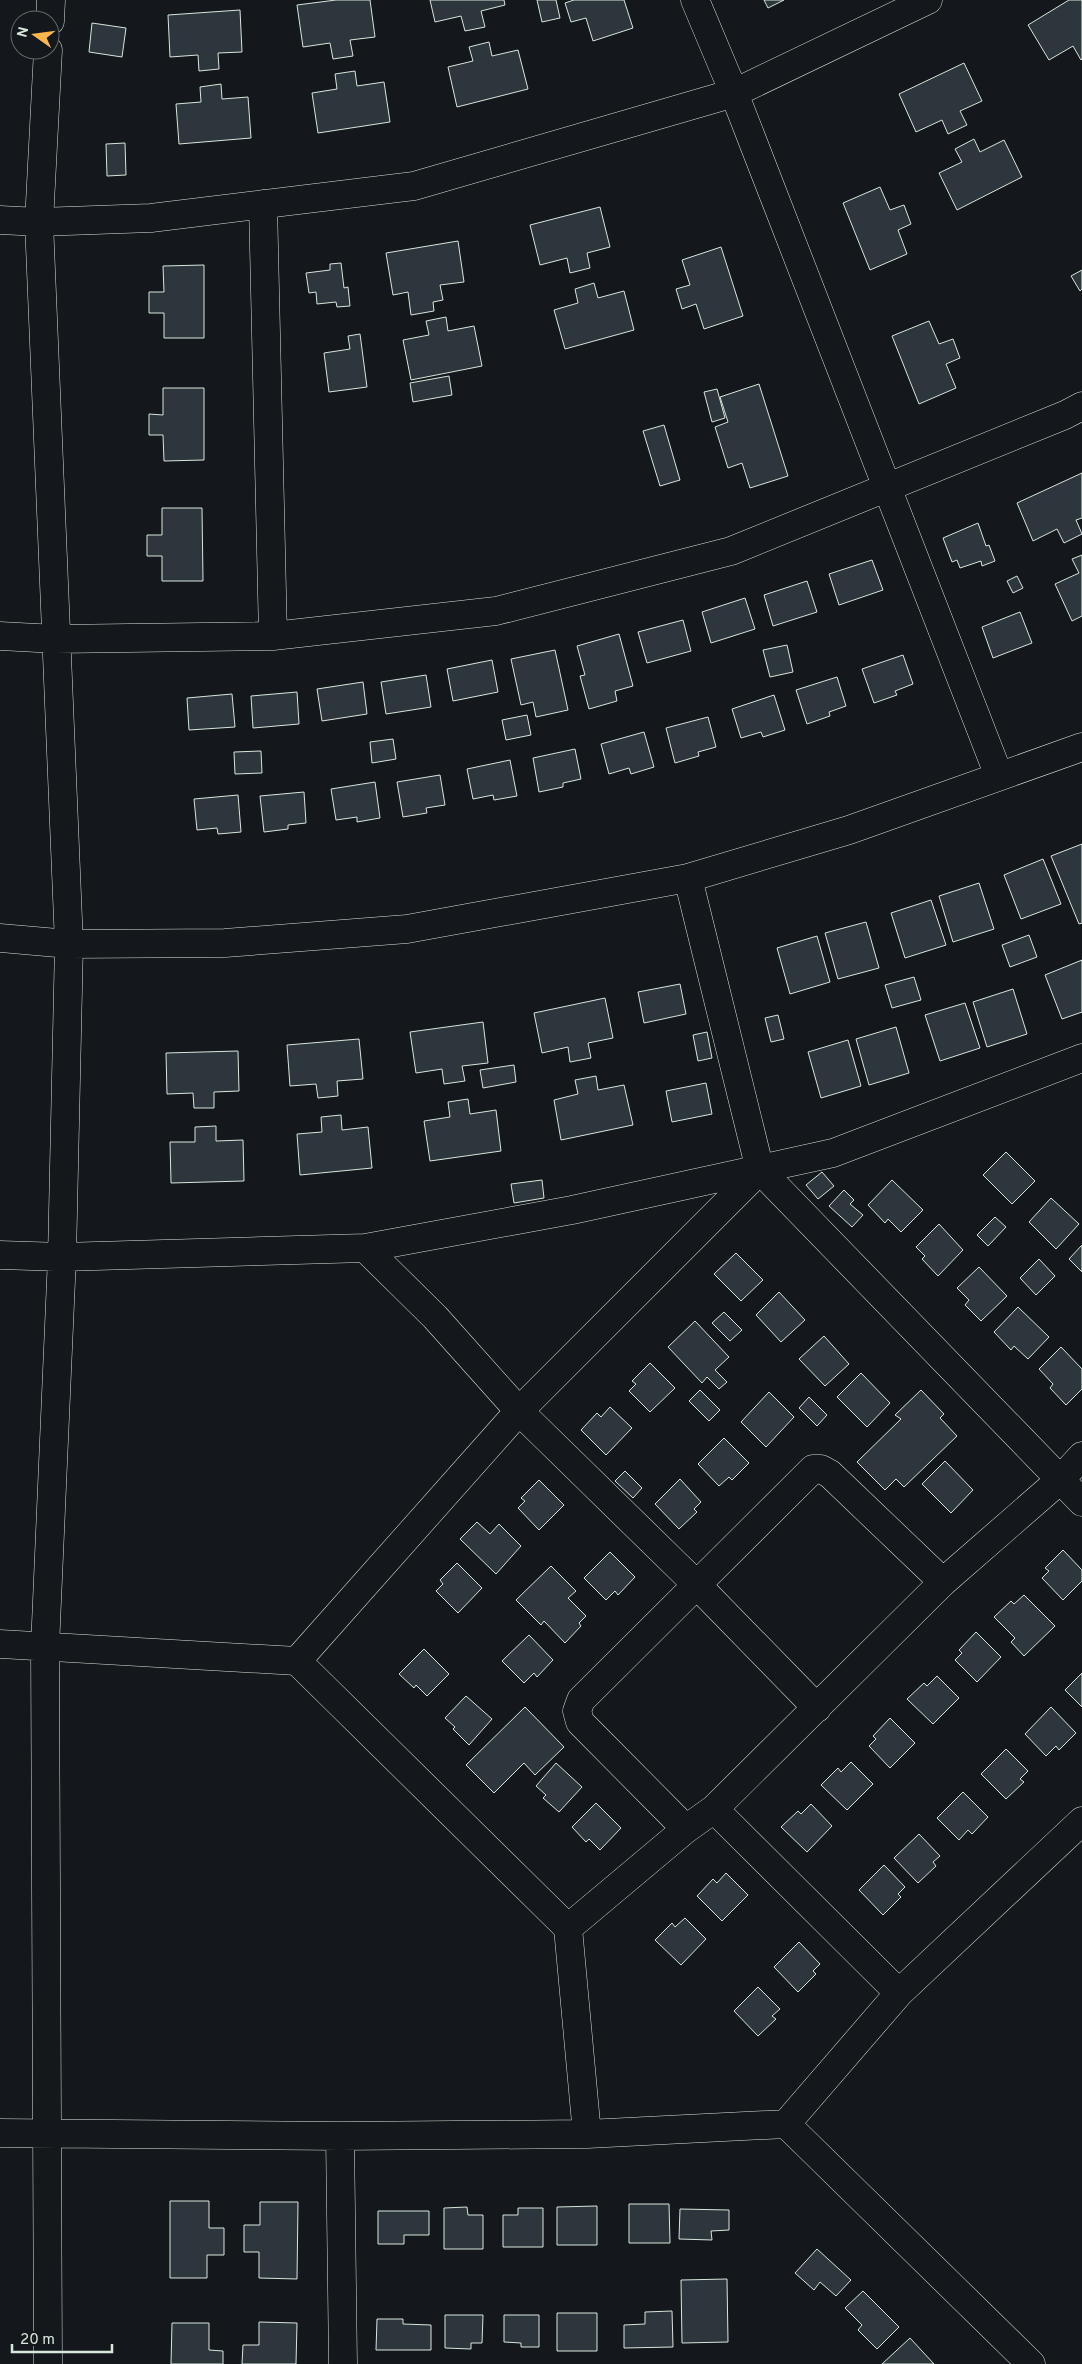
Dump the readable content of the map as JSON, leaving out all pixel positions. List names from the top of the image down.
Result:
{
  "scale_bar": "20 m",
  "north": "left"
}
